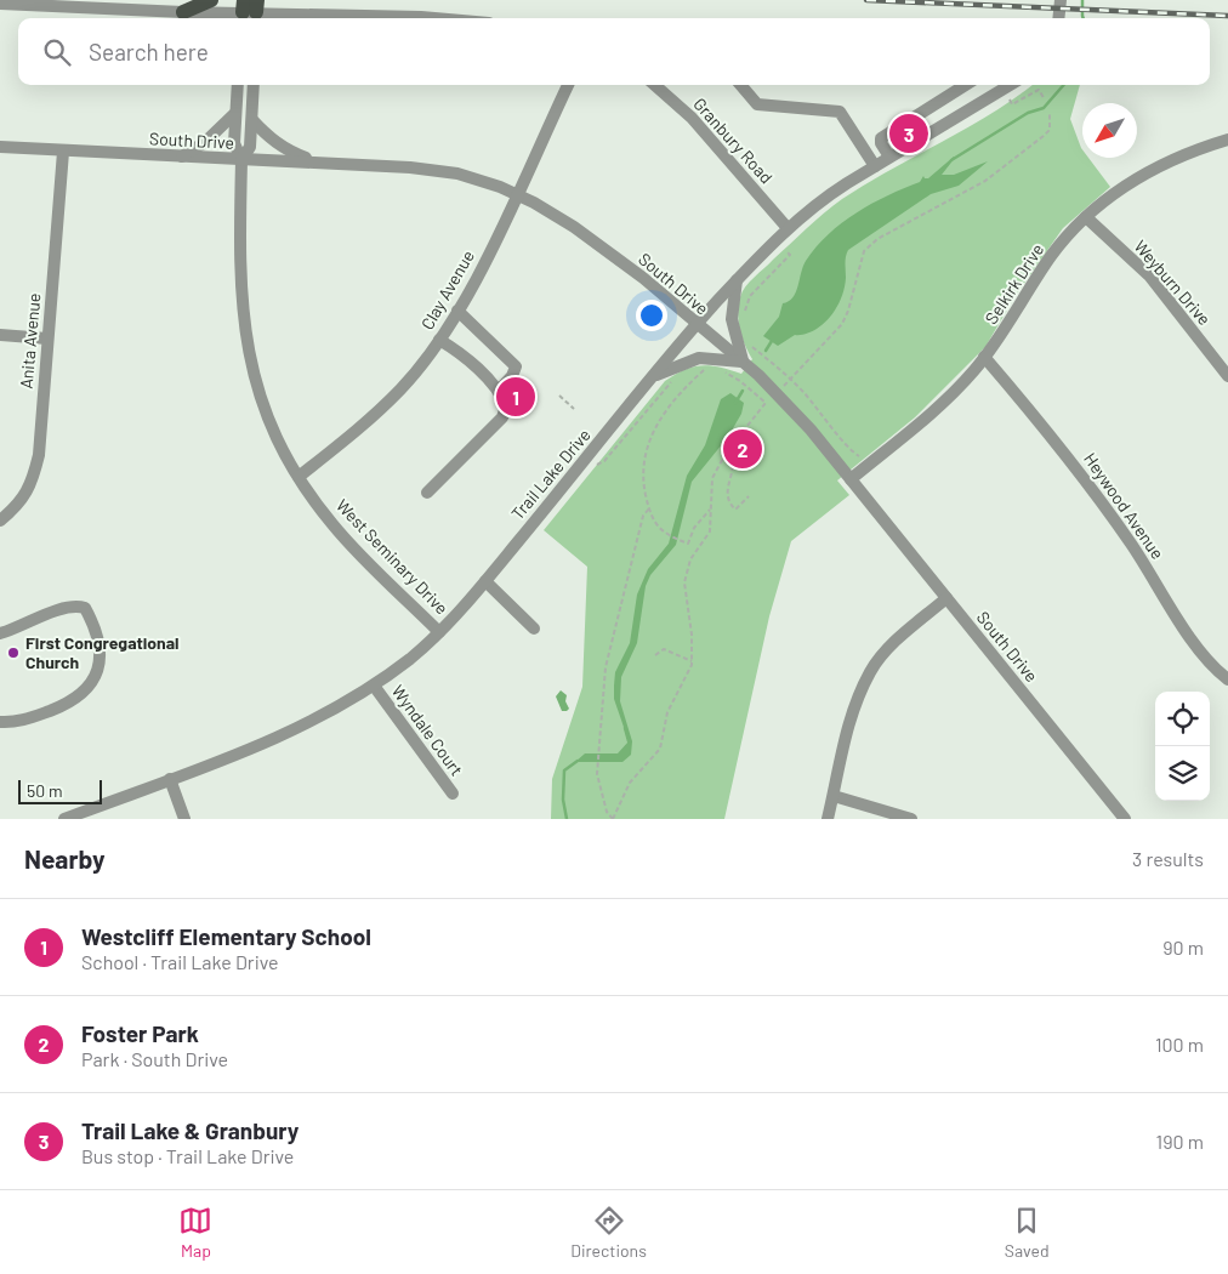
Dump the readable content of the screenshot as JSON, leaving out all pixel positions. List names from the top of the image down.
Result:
{
  "streets": {
    "street": [
      "South Drive",
      "Granbury Road",
      "Weyburn Drive",
      "Selkirk Drive",
      "Clay Avenue",
      "Anita Avenue",
      "Trail Lake Drive",
      "Heywood Avenue",
      "West Seminary Drive",
      "Wyndale Court"
    ]
  },
  "crossings": [
    ["South Drive", "Selkirk Drive"],
    ["South Drive", "Clay Avenue"],
    ["South Drive", "Anita Avenue"],
    ["South Drive", "Trail Lake Drive"],
    ["South Drive", "West Seminary Drive"],
    ["Granbury Road", "Trail Lake Drive"],
    ["Weyburn Drive", "Selkirk Drive"],
    ["Selkirk Drive", "Heywood Avenue"],
    ["Clay Avenue", "West Seminary Drive"],
    ["Trail Lake Drive", "West Seminary Drive"],
    ["Trail Lake Drive", "Wyndale Court"]
  ],
  "places": ["First Congregational Church"],
  "scale_bar": "50 m",
  "north": "bottom left",
  "page": {
    "search": "Search here",
    "pins": ["3", "1", "2"],
    "scale": "50 m",
    "heading": ["Nearby", "3 results"],
    "list": [
      {
        "mark": "1",
        "name": "Westcliff Elementary School",
        "note": "School · Trail Lake Drive",
        "value": "90 m"
      },
      {
        "mark": "2",
        "name": "Foster Park",
        "note": "Park · South Drive",
        "value": "100 m"
      },
      {
        "mark": "3",
        "name": "Trail Lake & Granbury",
        "note": "Bus stop · Trail Lake Drive",
        "value": "190 m"
      }
    ],
    "nav": ["Map", "Directions", "Saved"]
  }
}
